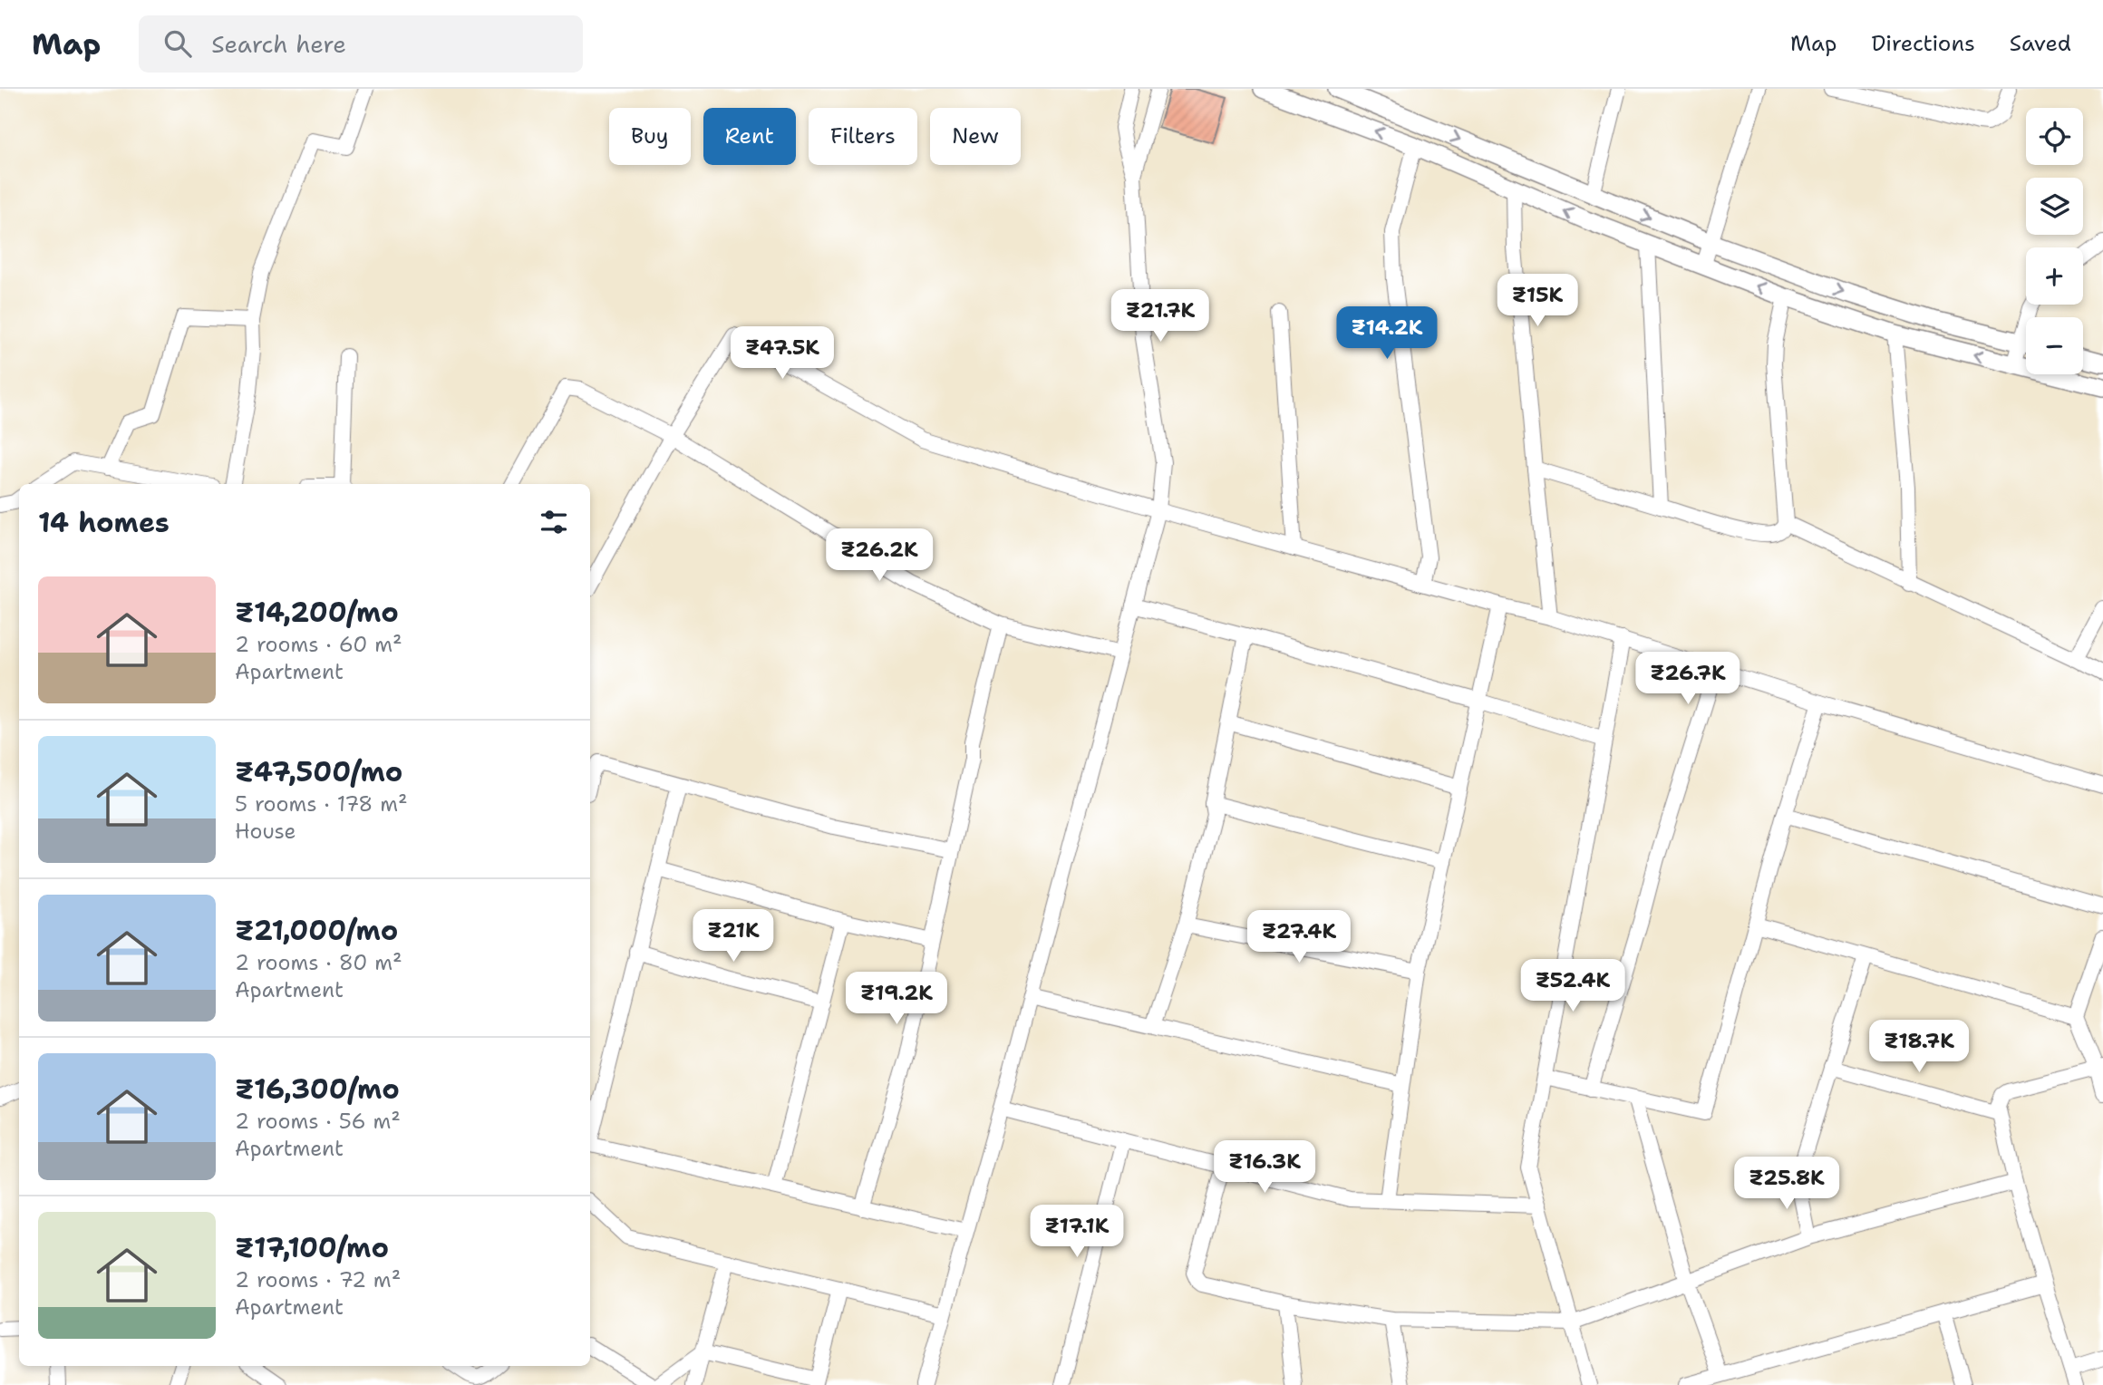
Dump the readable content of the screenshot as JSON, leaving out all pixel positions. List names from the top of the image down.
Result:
{
  "page": {
    "header": "Map",
    "search": "Search here",
    "nav": ["Map", "Directions", "Saved"],
    "map_buttons": ["+", "−"],
    "chip": [
      "Buy",
      "Rent",
      "Filters",
      "New"
    ],
    "price": [
      "₹15K",
      "₹21.7K",
      "₹14.2K",
      "₹47.5K",
      "₹26.2K",
      "₹26.7K",
      "₹21K",
      "₹27.4K",
      "₹52.4K",
      "₹19.2K",
      "₹18.7K",
      "₹16.3K",
      "₹25.8K",
      "₹17.1K"
    ],
    "heading": "14 homes",
    "list": [
      {
        "name": "₹14,200/mo",
        "note": "2 rooms · 60 m² · Apartment"
      },
      {
        "name": "₹47,500/mo",
        "note": "5 rooms · 178 m² · House"
      },
      {
        "name": "₹21,000/mo",
        "note": "2 rooms · 80 m² · Apartment"
      },
      {
        "name": "₹16,300/mo",
        "note": "2 rooms · 56 m² · Apartment"
      },
      {
        "name": "₹17,100/mo",
        "note": "2 rooms · 72 m² · Apartment"
      }
    ]
  }
}
